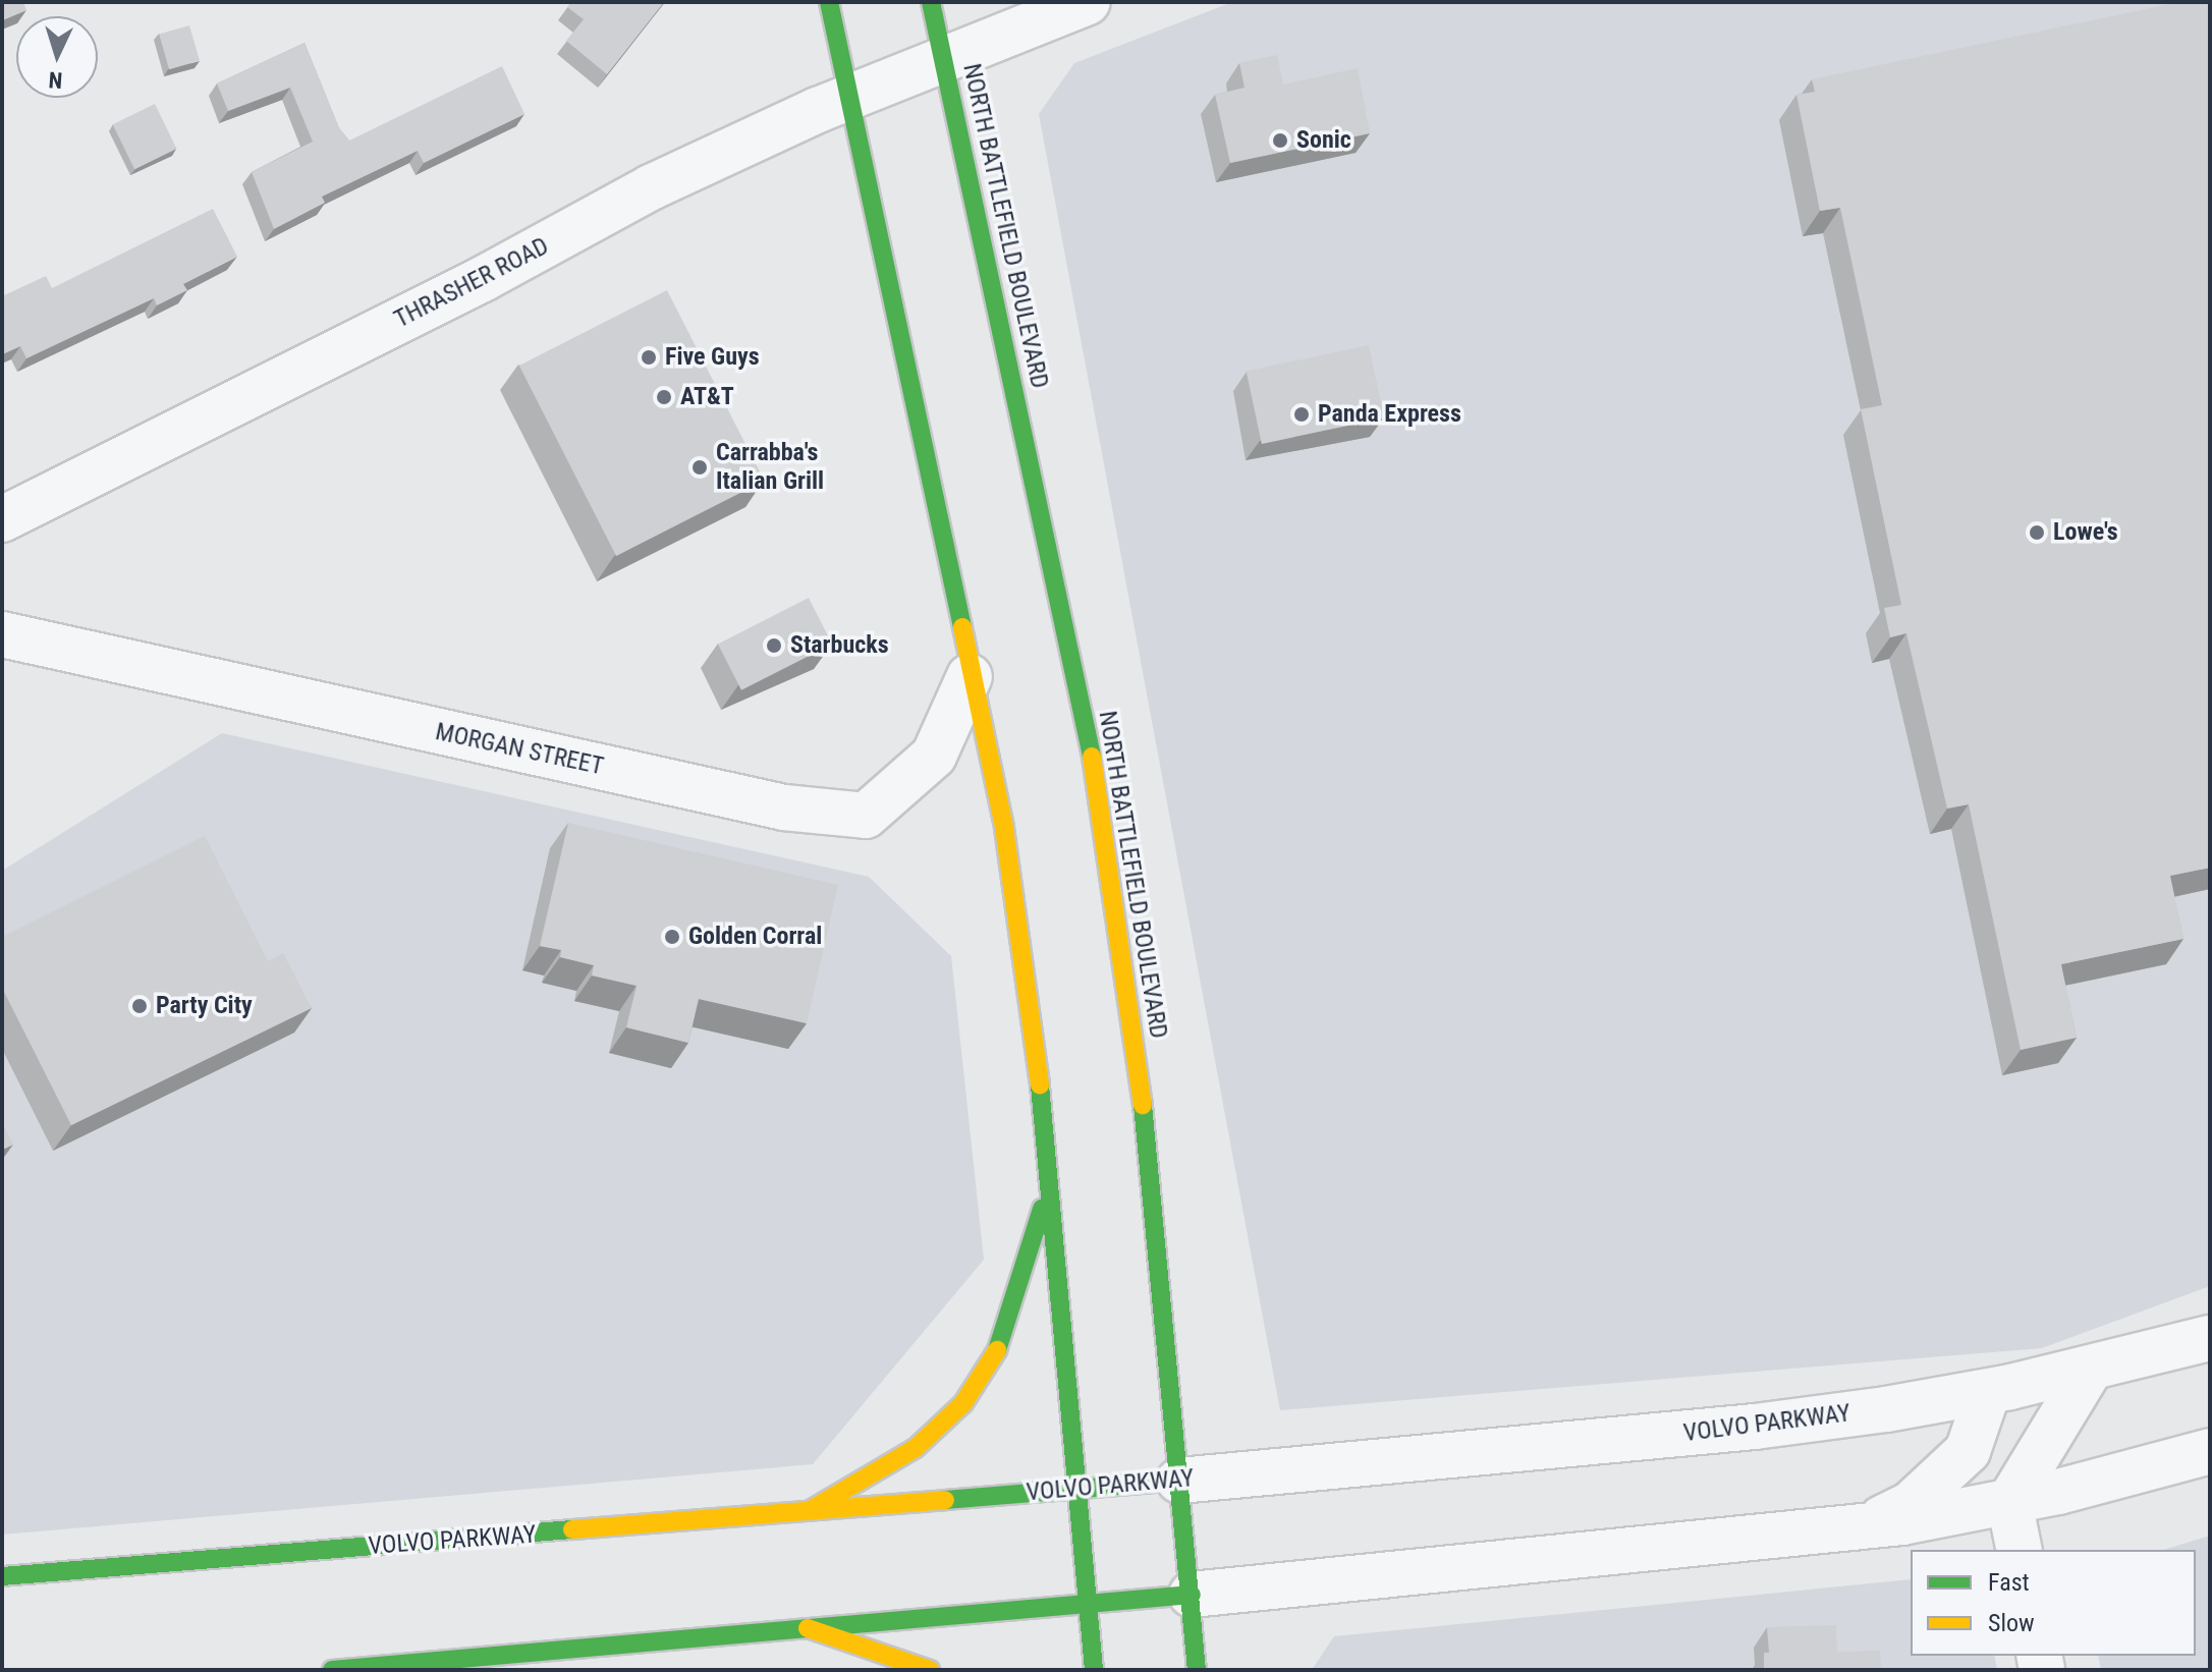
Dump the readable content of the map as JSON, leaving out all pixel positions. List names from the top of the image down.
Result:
{
  "streets": {
    "main road": ["NORTH BATTLEFIELD BOULEVARD", "VOLVO PARKWAY"],
    "street": ["THRASHER ROAD", "MORGAN STREET"]
  },
  "crossings": [
    ["NORTH BATTLEFIELD BOULEVARD", "THRASHER ROAD"],
    ["NORTH BATTLEFIELD BOULEVARD", "VOLVO PARKWAY"]
  ],
  "places": [
    "Sonic",
    "Five Guys",
    "AT&T",
    "Panda Express",
    "Carrabba's Italian Grill",
    "Lowe's",
    "Starbucks",
    "Golden Corral",
    "Party City"
  ],
  "legend": ["Fast", "Slow"],
  "north": "bottom"
}
